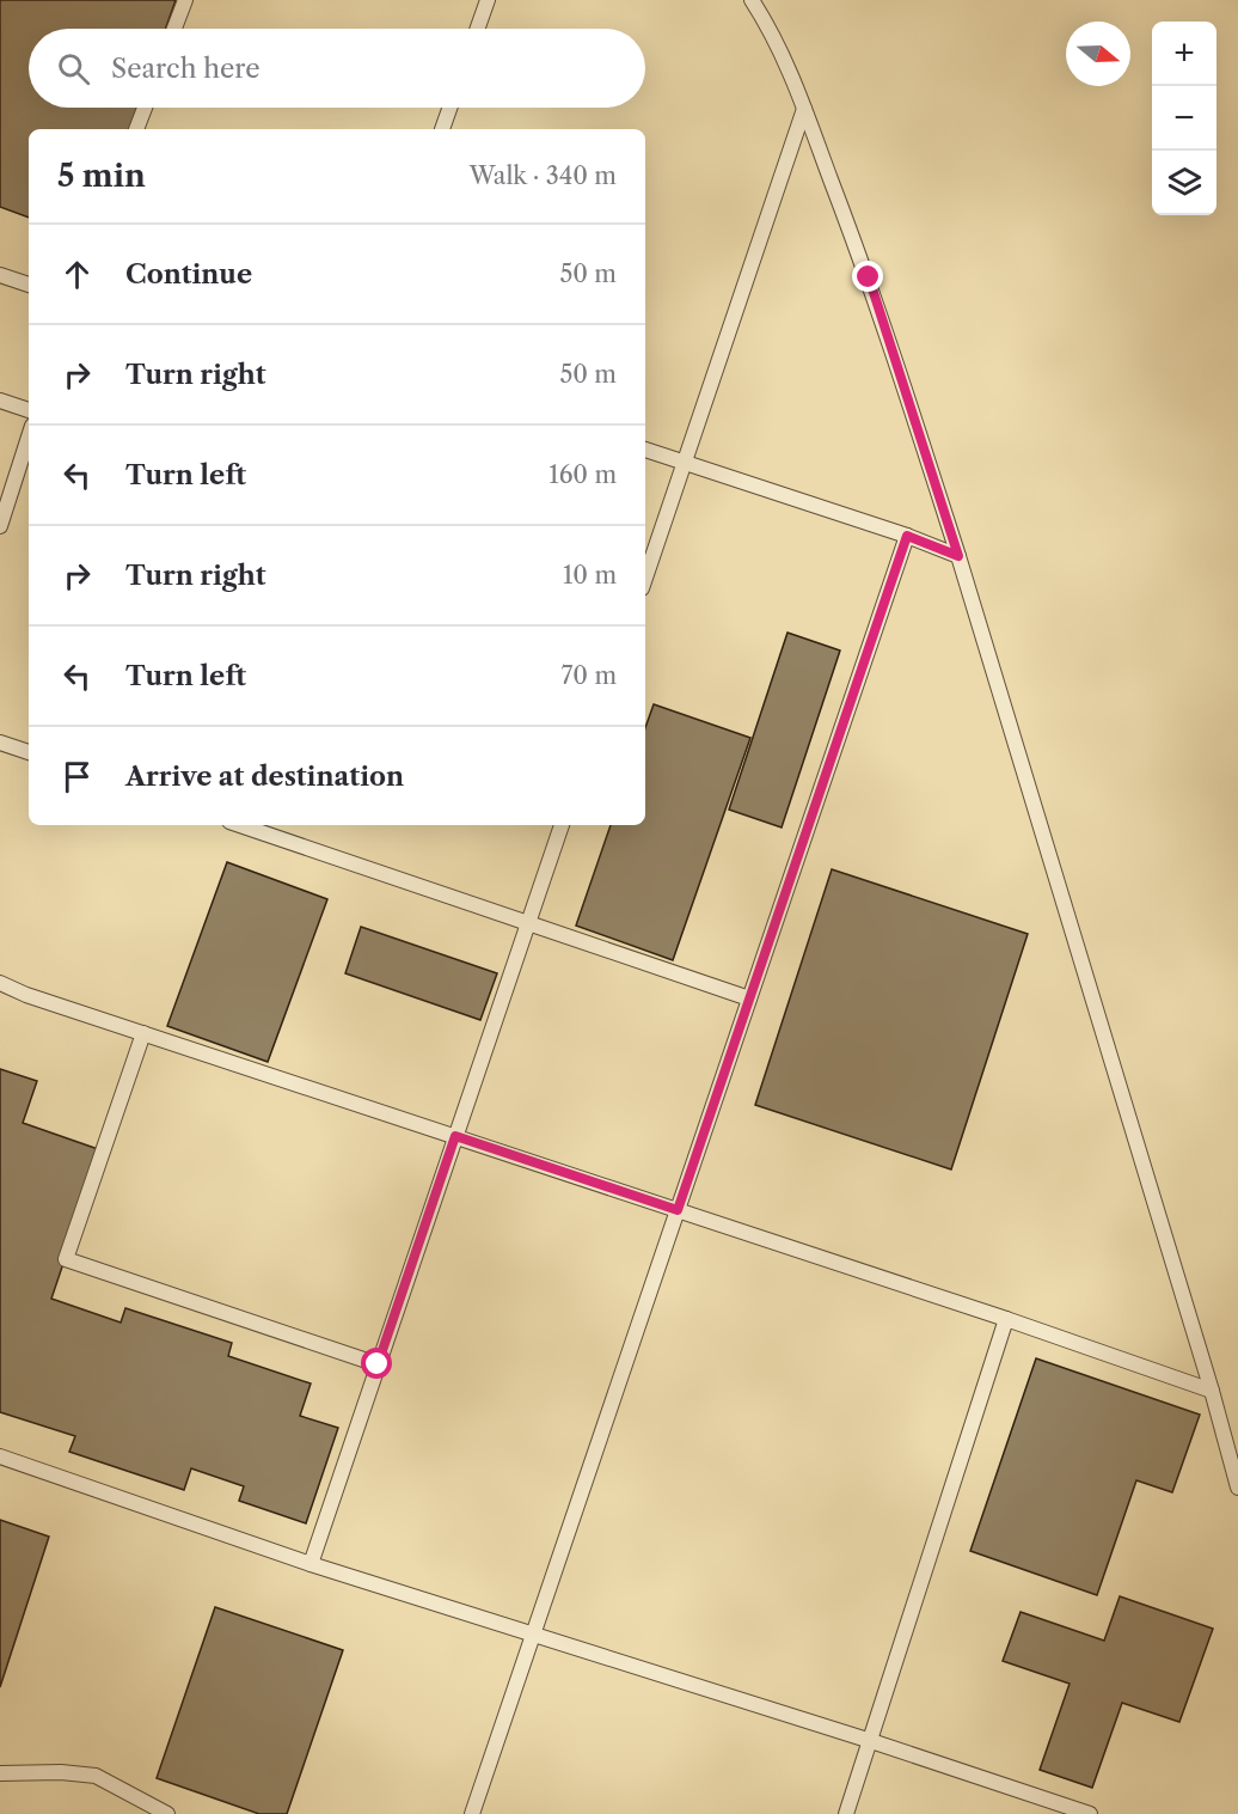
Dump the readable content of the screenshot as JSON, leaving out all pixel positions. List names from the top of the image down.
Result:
{
  "north": "right",
  "page": {
    "map_buttons": ["+", "−"],
    "search": "Search here",
    "heading": ["5 min", "Walk · 340 m"],
    "list": [
      ["Continue", "50 m"],
      ["Turn right", "50 m"],
      ["Turn left", "160 m"],
      ["Turn right", "10 m"],
      ["Turn left", "70 m"],
      "Arrive at destination"
    ]
  }
}
